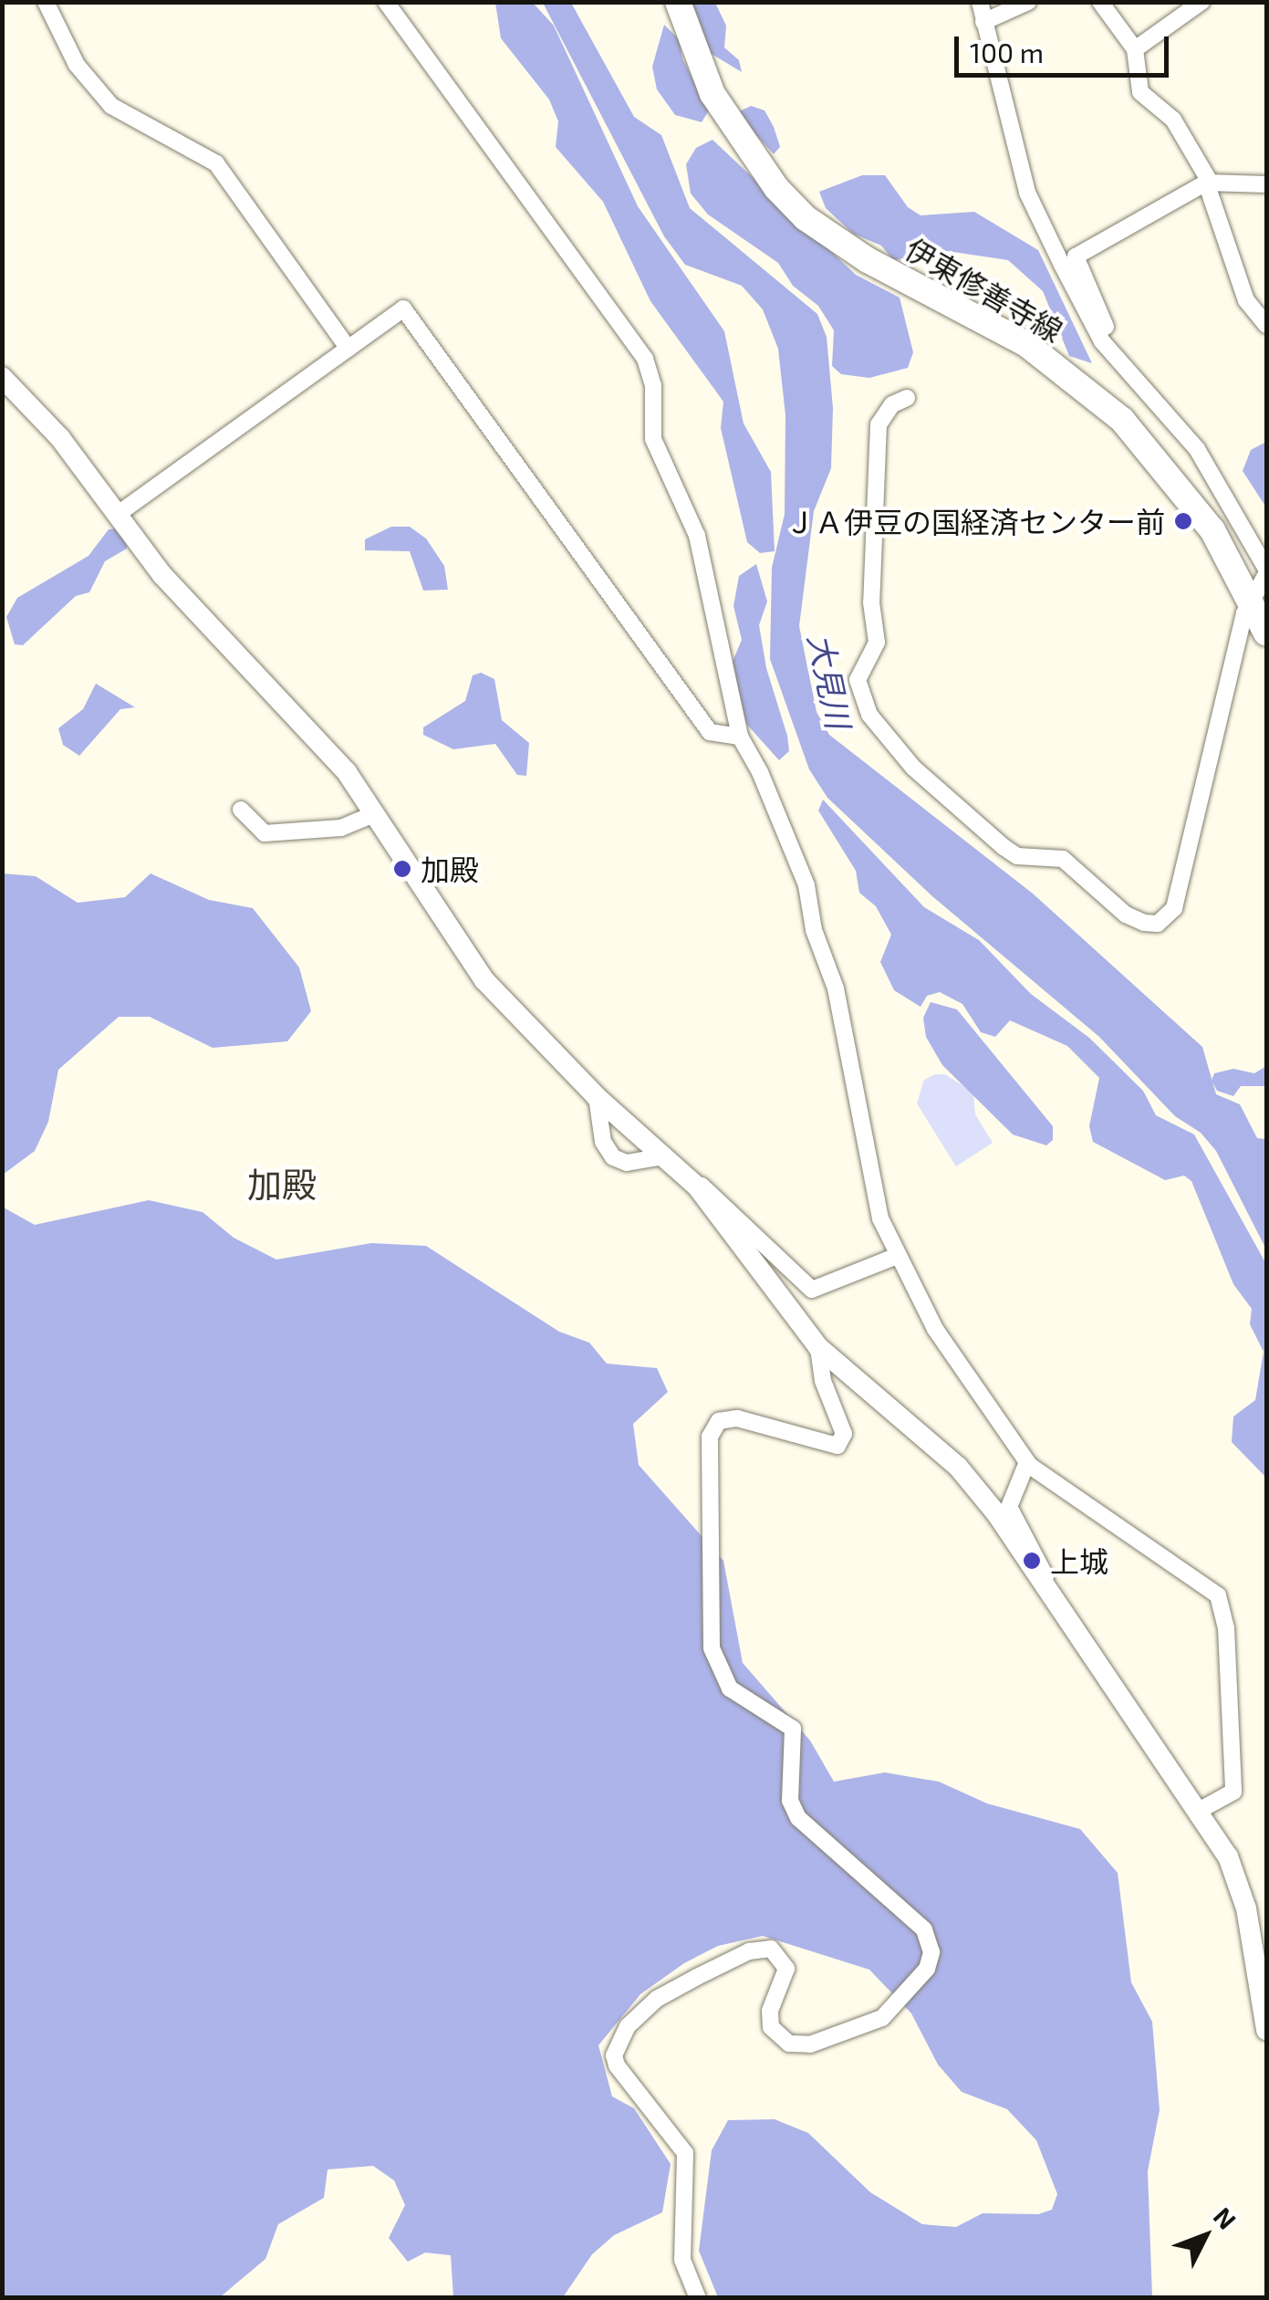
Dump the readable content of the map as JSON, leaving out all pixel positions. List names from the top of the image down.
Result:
{
  "streets": {
    "main road": ["伊東修善寺線"]
  },
  "districts": ["加殿"],
  "water": ["大見川"],
  "places": ["ＪＡ伊豆の国経済センター前", "加殿", "上城"],
  "scale_bar": "100 m",
  "north": "top right"
}
